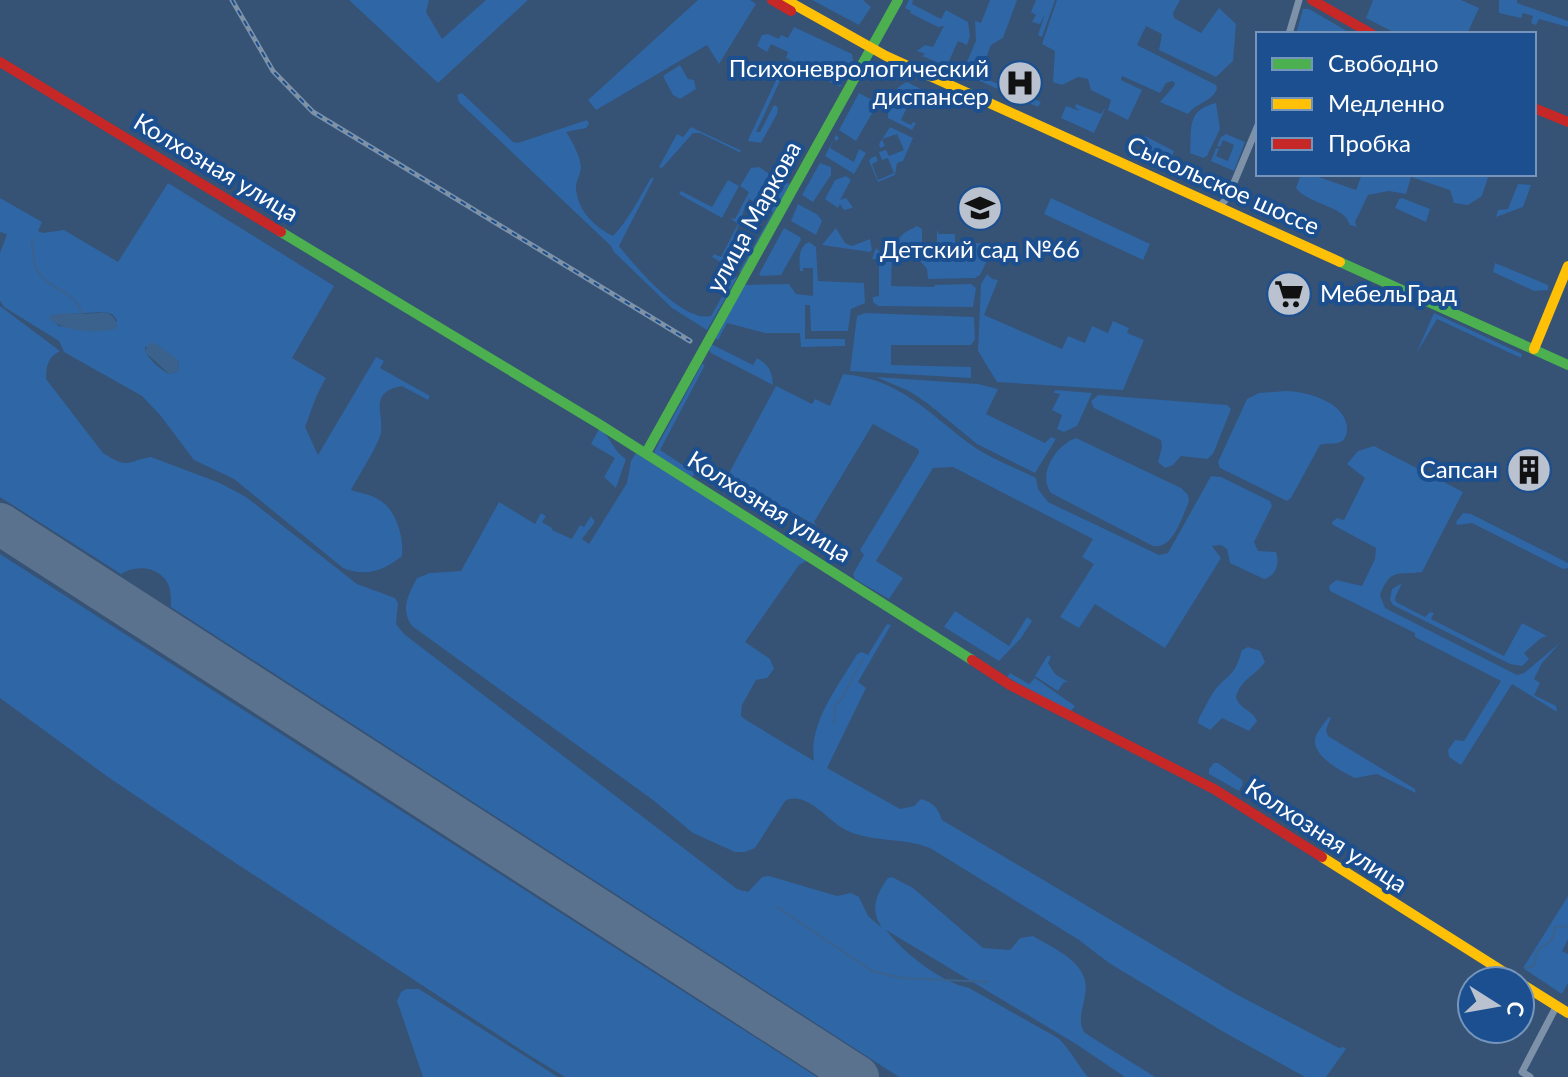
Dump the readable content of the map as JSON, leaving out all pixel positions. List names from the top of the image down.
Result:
{
  "streets": {
    "street": ["Колхозная улица", "Сысольское шоссе", "улица Маркова"]
  },
  "crossings": [
    ["Колхозная улица", "улица Маркова"],
    ["Сысольское шоссе", "улица Маркова"]
  ],
  "places": {
    "hospital": ["Психоневрологический диспансер"],
    "school or university": ["Детский сад №66"],
    "supermarket": ["МебельГрад"],
    "building": ["Сапсан"]
  },
  "legend": ["Свободно", "Медленно", "Пробка"],
  "north": "right"
}
